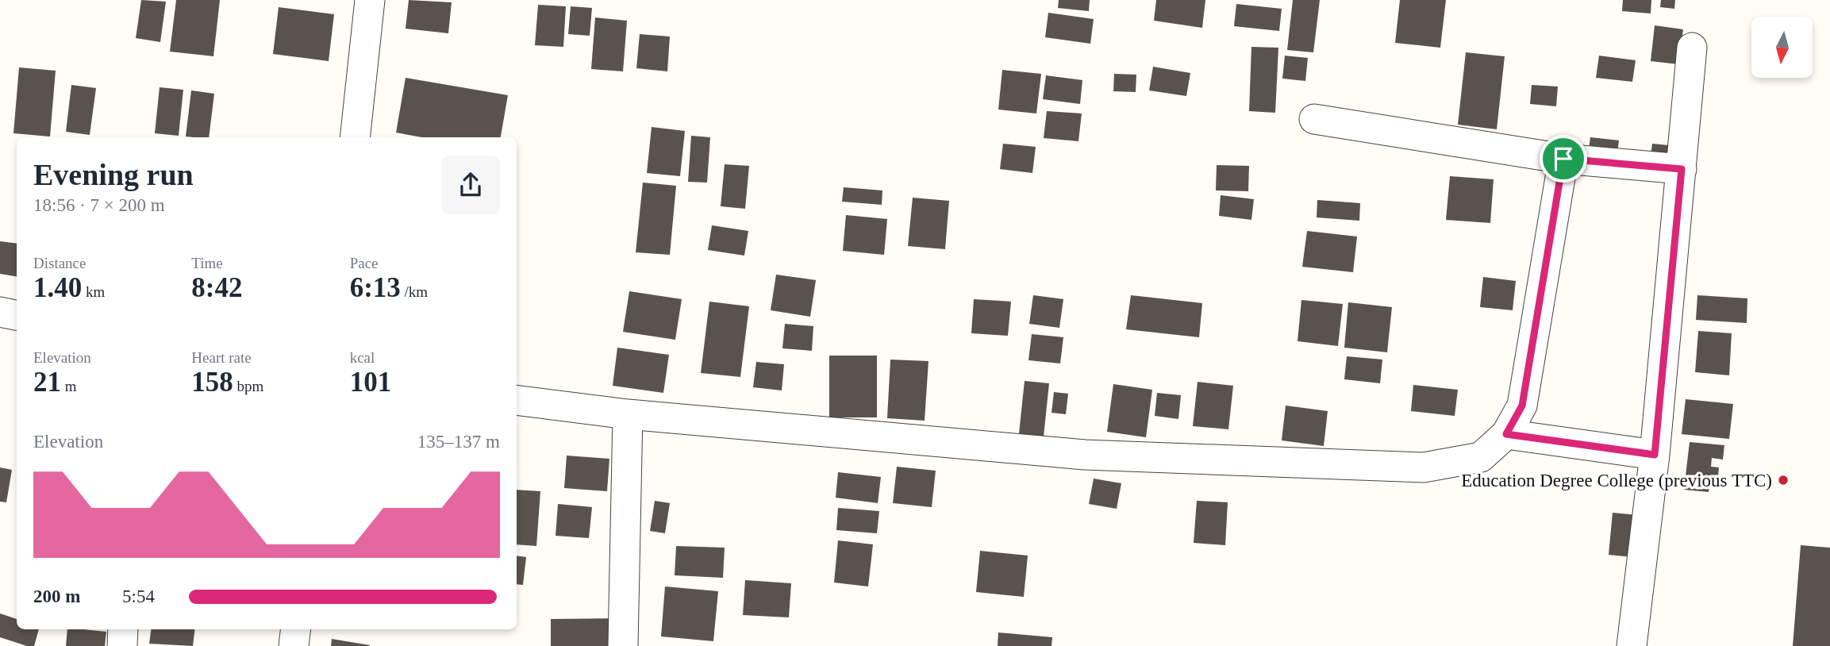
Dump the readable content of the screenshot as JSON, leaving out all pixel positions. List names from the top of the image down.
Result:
{
  "places": ["Education Degree College (previous TTC)"],
  "north": "bottom",
  "page": {
    "heading": ["Evening run", "18:56 · 7 × 200 m"],
    "stats": [
      ["Distance", "1.40 km"],
      ["Time", "8:42"],
      ["Pace", "6:13 /km"],
      ["Elevation", "21 m"],
      ["Heart rate", "158 bpm"],
      ["kcal", "101"]
    ],
    "chart": ["Elevation", "135–137 m"],
    "list": [
      {
        "name": "200 m",
        "note": "5:54"
      }
    ]
  }
}
